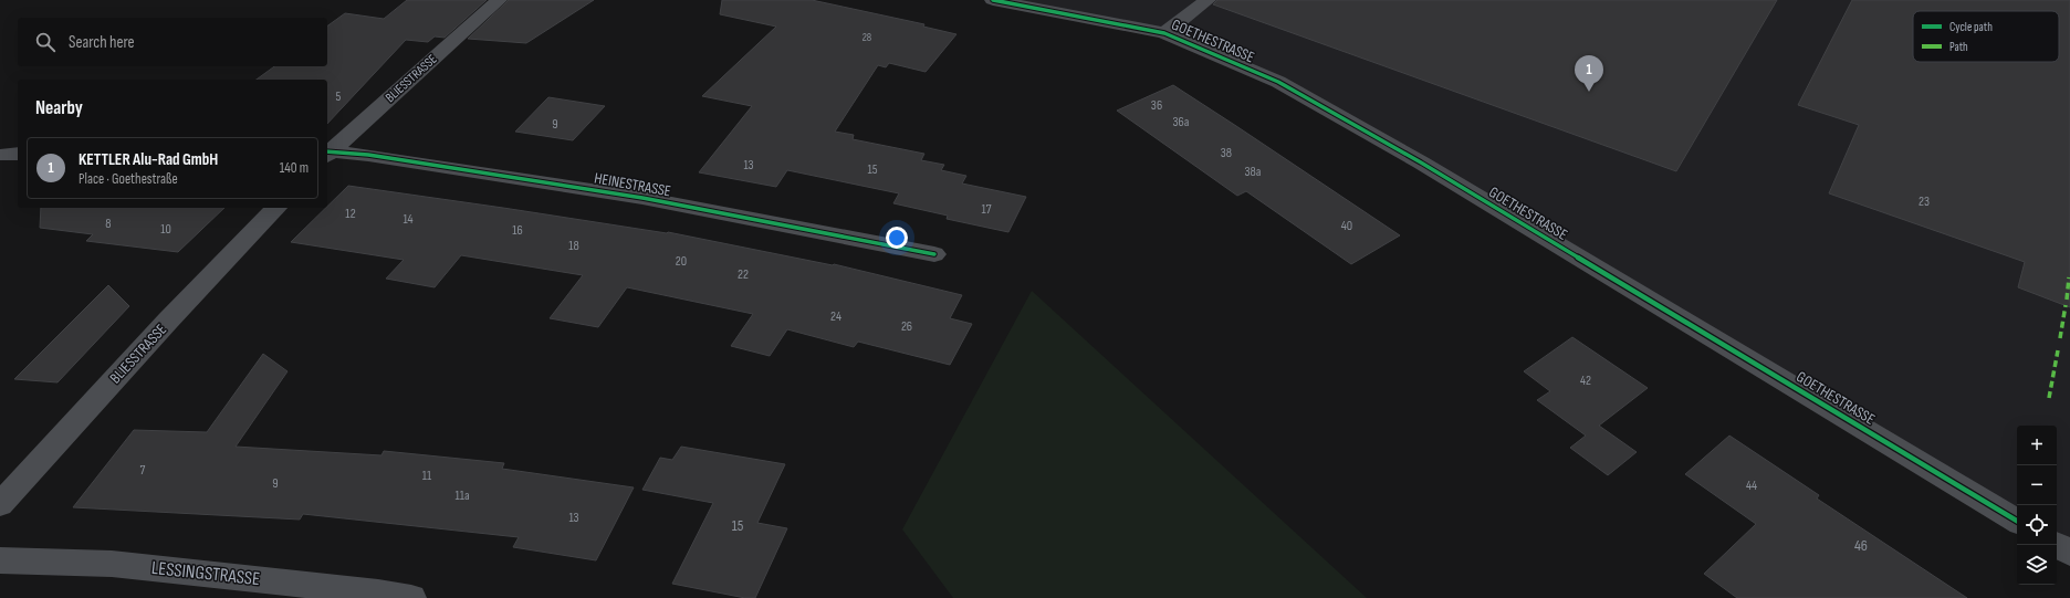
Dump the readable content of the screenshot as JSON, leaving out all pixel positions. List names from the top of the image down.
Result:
{
  "streets": {
    "street": [
      "GOETHESTRASSE",
      "BLIESSTRASSE",
      "HEINESTRASSE",
      "LESSINGSTRASSE"
    ]
  },
  "crossings": [
    ["BLIESSTRASSE", "HEINESTRASSE"]
  ],
  "house_numbers": [
    "28",
    "5",
    "36",
    "36a",
    "9",
    "38",
    "13",
    "15",
    "38a",
    "23",
    "17",
    "12",
    "14",
    "8",
    "40",
    "10",
    "16",
    "18",
    "20",
    "22",
    "24",
    "26",
    "42",
    "7",
    "11",
    "9",
    "44",
    "11a",
    "13",
    "15",
    "46"
  ],
  "legend": ["Cycle path", "Path"],
  "page": {
    "search": "Search here",
    "pins": "1",
    "heading": "Nearby",
    "list": [
      {
        "mark": "1",
        "name": "KETTLER Alu-Rad GmbH",
        "note": "Place · Goethestraße",
        "value": "140 m"
      }
    ],
    "map_buttons": ["+", "−"]
  }
}
